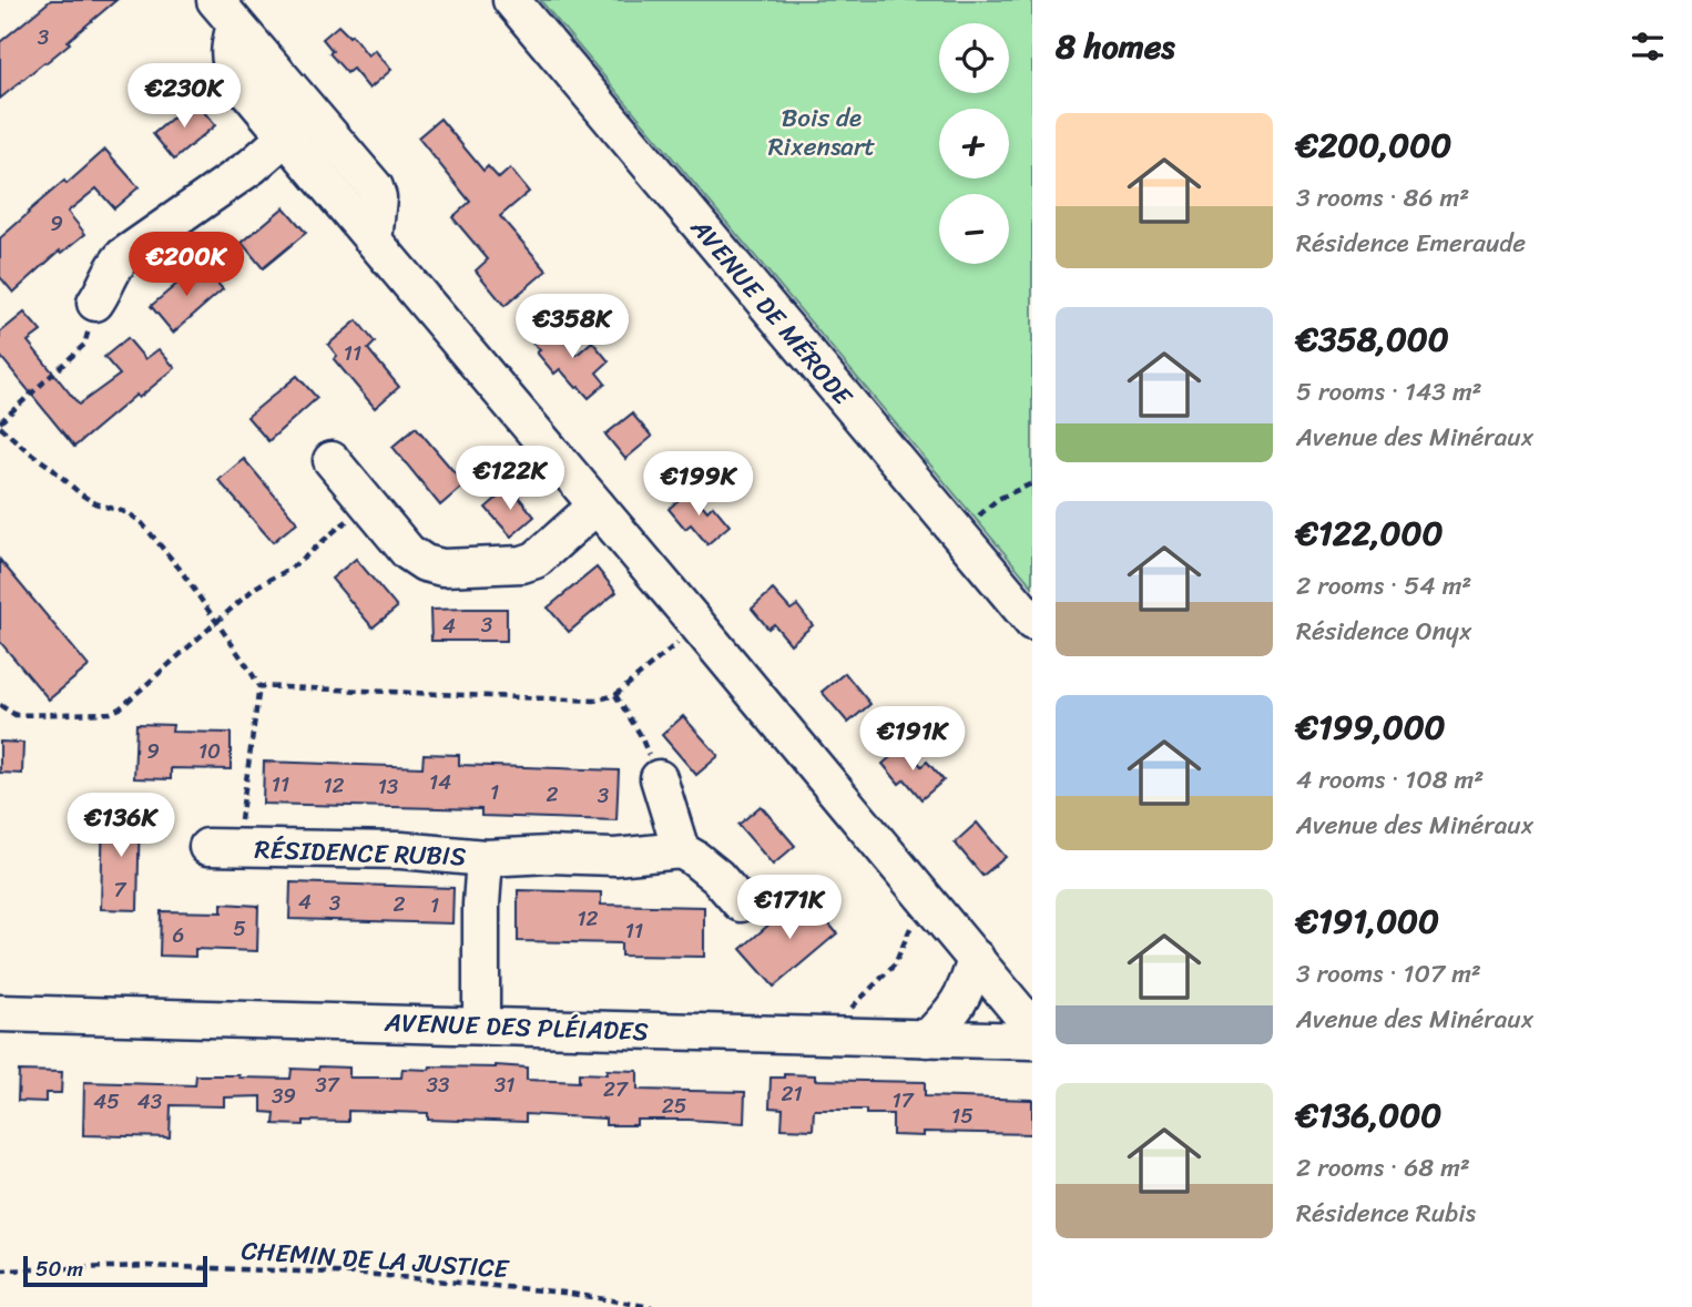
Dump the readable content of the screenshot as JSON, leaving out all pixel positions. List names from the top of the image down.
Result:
{
  "streets": {
    "street": ["AVENUE DE MÉRODE", "RÉSIDENCE RUBIS", "AVENUE DES PLÉIADES"],
    "path": ["CHEMIN DE LA JUSTICE"]
  },
  "crossings": [
    ["RÉSIDENCE RUBIS", "AVENUE DES PLÉIADES"]
  ],
  "parks": ["Bois de Rixensart"],
  "house_numbers": [
    "3",
    "9",
    "11",
    "3",
    "4",
    "9",
    "10",
    "14",
    "11",
    "12",
    "13",
    "1",
    "2",
    "3",
    "7",
    "4",
    "3",
    "2",
    "1",
    "12",
    "5",
    "11",
    "6",
    "37",
    "33",
    "31",
    "27",
    "21",
    "39",
    "17",
    "45",
    "43",
    "25",
    "15"
  ],
  "scale_bar": "50 m",
  "page": {
    "heading": "8 homes",
    "map_buttons": ["+", "−"],
    "price": [
      "€230K",
      "€200K",
      "€358K",
      "€122K",
      "€199K",
      "€191K",
      "€136K",
      "€171K"
    ],
    "list": [
      {
        "name": "€200,000",
        "note": "3 rooms · 86 m² · Résidence Emeraude"
      },
      {
        "name": "€358,000",
        "note": "5 rooms · 143 m² · Avenue des Minéraux"
      },
      {
        "name": "€122,000",
        "note": "2 rooms · 54 m² · Résidence Onyx"
      },
      {
        "name": "€199,000",
        "note": "4 rooms · 108 m² · Avenue des Minéraux"
      },
      {
        "name": "€191,000",
        "note": "3 rooms · 107 m² · Avenue des Minéraux"
      },
      {
        "name": "€136,000",
        "note": "2 rooms · 68 m² · Résidence Rubis"
      }
    ],
    "scale": "50 m"
  }
}
